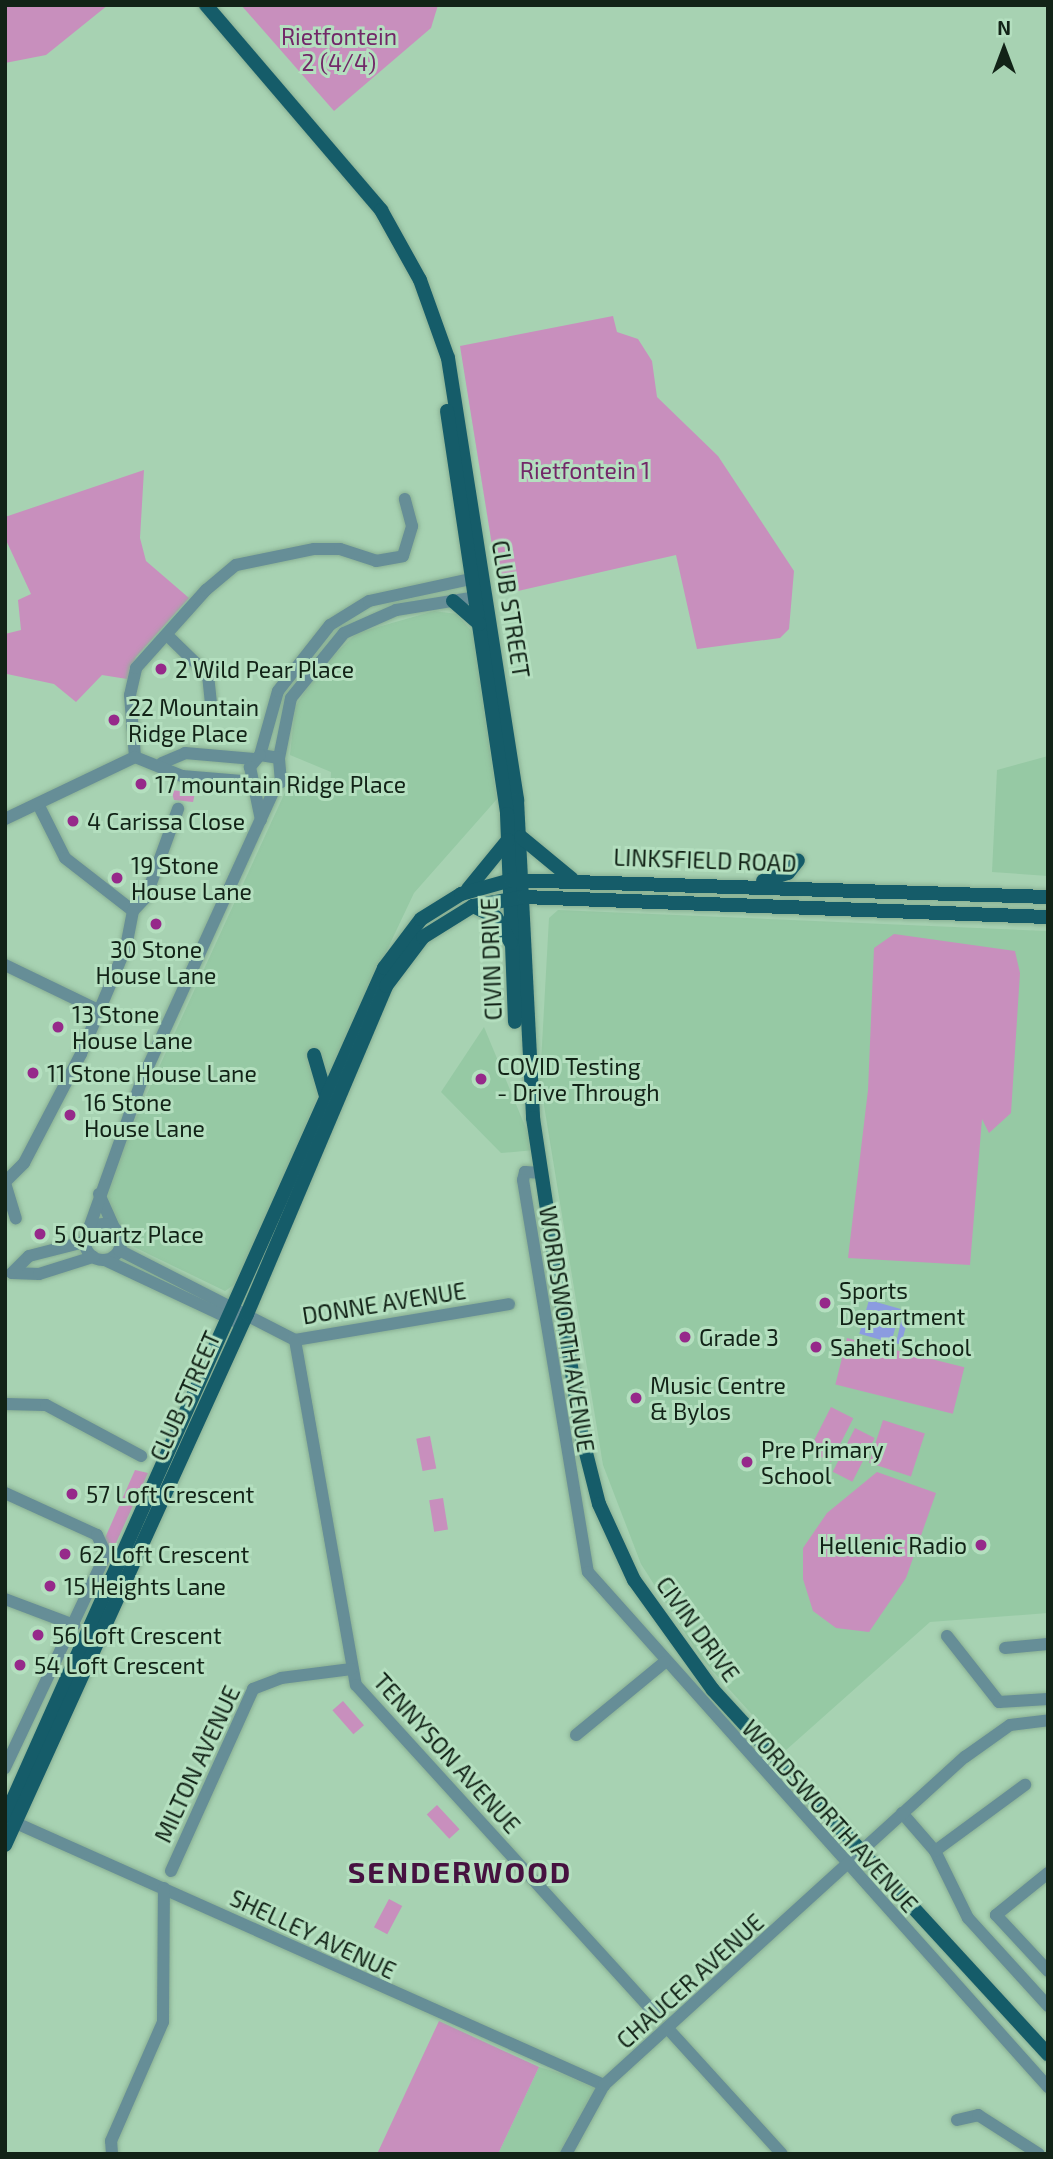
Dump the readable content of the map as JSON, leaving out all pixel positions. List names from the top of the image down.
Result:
{
  "streets": {
    "main road": ["CLUB STREET", "LINKSFIELD ROAD", "CIVIN DRIVE"],
    "street": [
      "DONNE AVENUE",
      "WORDSWORTH AVENUE",
      "TENNYSON AVENUE",
      "MILTON AVENUE",
      "SHELLEY AVENUE",
      "CHAUCER AVENUE"
    ]
  },
  "crossings": [
    ["CLUB STREET", "LINKSFIELD ROAD"],
    ["CLUB STREET", "CIVIN DRIVE"],
    ["CLUB STREET", "DONNE AVENUE"],
    ["CLUB STREET", "SHELLEY AVENUE"],
    ["LINKSFIELD ROAD", "CIVIN DRIVE"],
    ["CIVIN DRIVE", "WORDSWORTH AVENUE"],
    ["CIVIN DRIVE", "CHAUCER AVENUE"],
    ["DONNE AVENUE", "TENNYSON AVENUE"],
    ["WORDSWORTH AVENUE", "CHAUCER AVENUE"],
    ["TENNYSON AVENUE", "MILTON AVENUE"],
    ["SHELLEY AVENUE", "CHAUCER AVENUE"]
  ],
  "districts": ["SENDERWOOD"],
  "parks": ["Rietfontein 2 (4/4)", "Rietfontein 1"],
  "places": [
    "2 Wild Pear Place",
    "22 Mountain Ridge Place",
    "17 mountain Ridge Place",
    "4 Carissa Close",
    "19 Stone House Lane",
    "30 Stone House Lane",
    "13 Stone House Lane",
    "11 Stone House Lane",
    "COVID Testing - Drive Through",
    "16 Stone House Lane",
    "5 Quartz Place",
    "Sports Department",
    "Grade 3",
    "Saheti School",
    "Music Centre & Bylos",
    "Pre Primary School",
    "57 Loft Crescent",
    "Hellenic Radio",
    "62 Loft Crescent",
    "15 Heights Lane",
    "56 Loft Crescent",
    "54 Loft Crescent"
  ],
  "north": "top"
}
